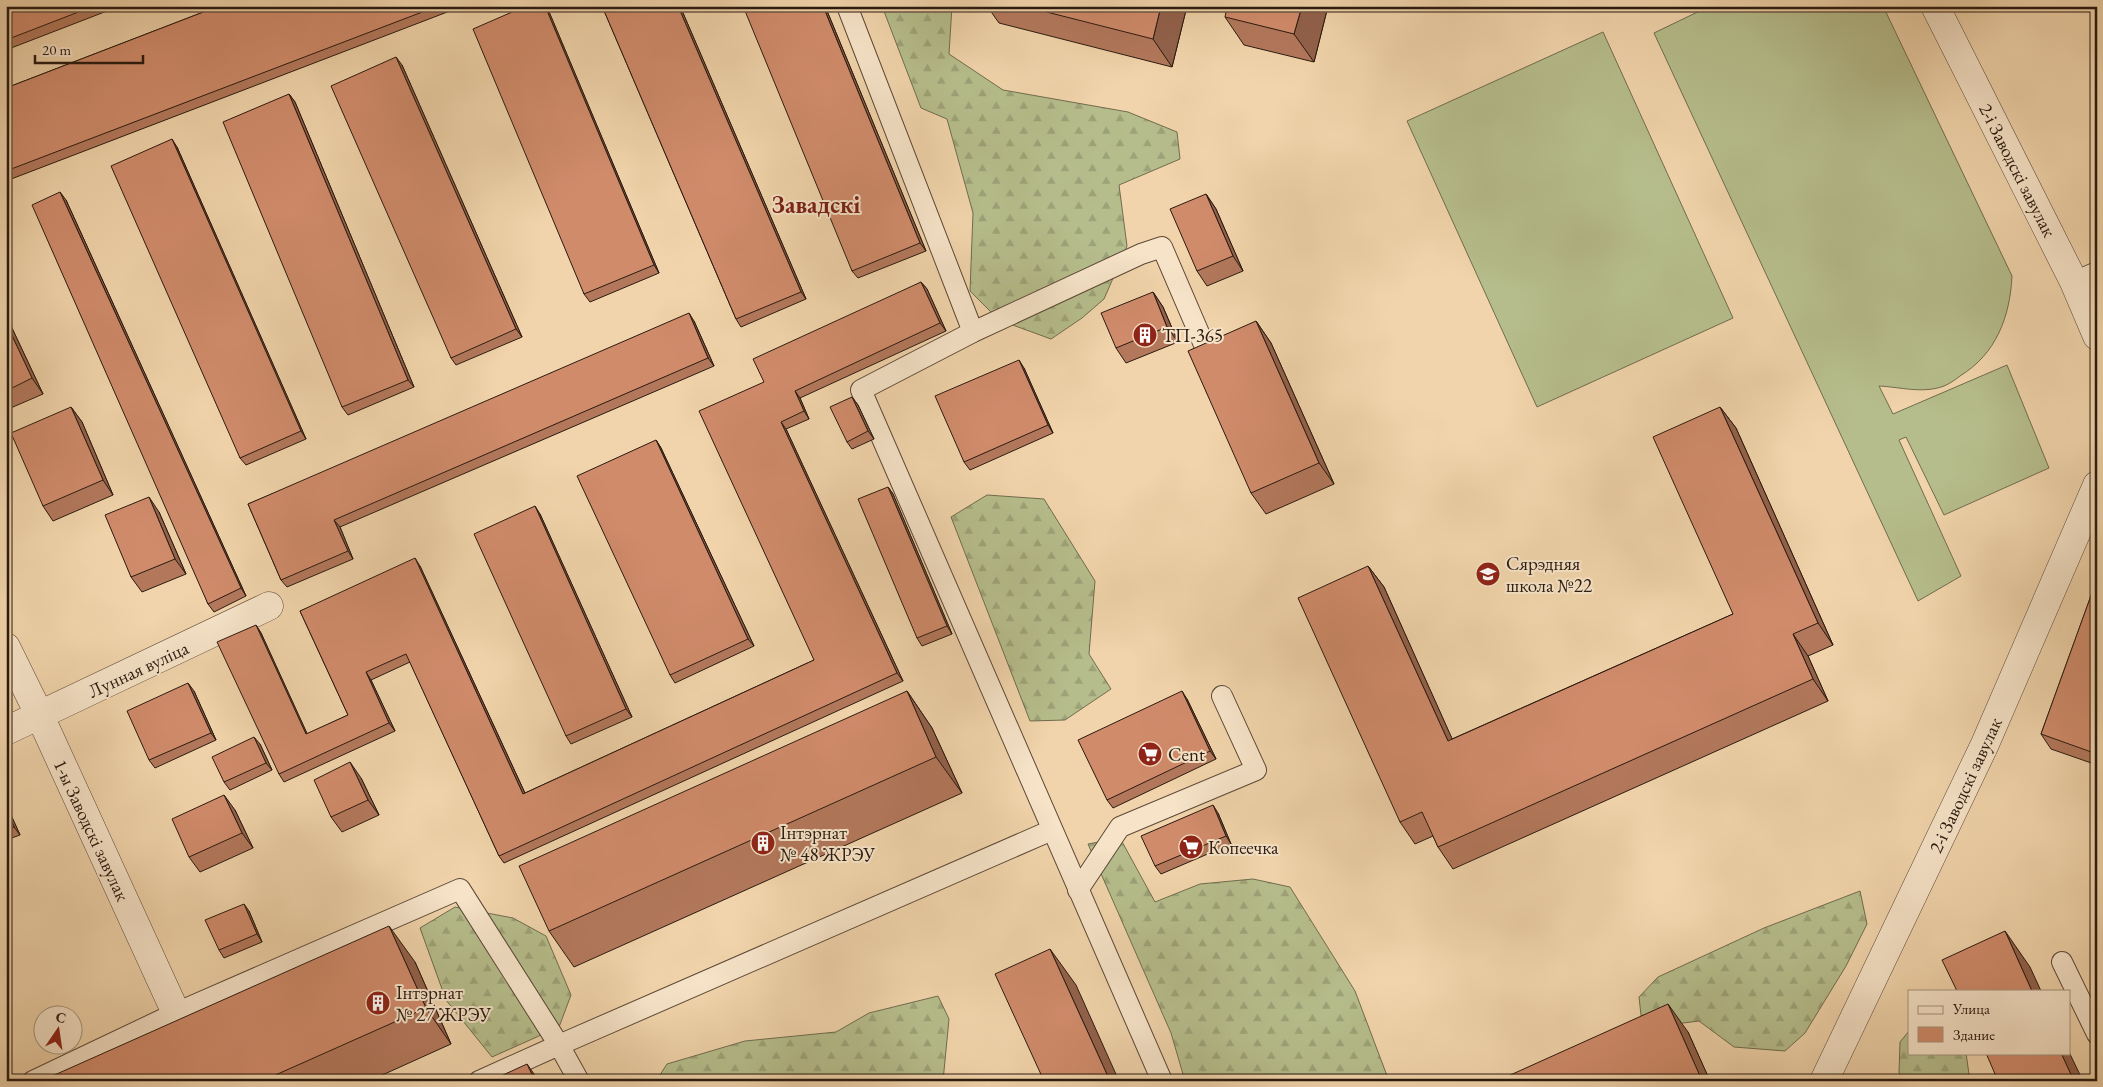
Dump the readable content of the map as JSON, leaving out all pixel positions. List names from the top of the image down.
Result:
{
  "streets": {
    "street": ["2-і Заводскі завулак", "Лунная вуліца", "1-ы Заводскі завулак"]
  },
  "crossings": [
    ["Лунная вуліца", "1-ы Заводскі завулак"]
  ],
  "districts": ["Завадскі"],
  "places": {
    "building": ["ТП-365", "Інтэрнат № 48 ЖРЭУ", "Інтэрнат № 27 ЖРЭУ"],
    "school or university": ["Сярэдняя школа №22"],
    "supermarket": ["Cent", "Копеечка"]
  },
  "legend": ["Улица", "Здание"],
  "scale_bar": "20 m",
  "north": "top"
}
